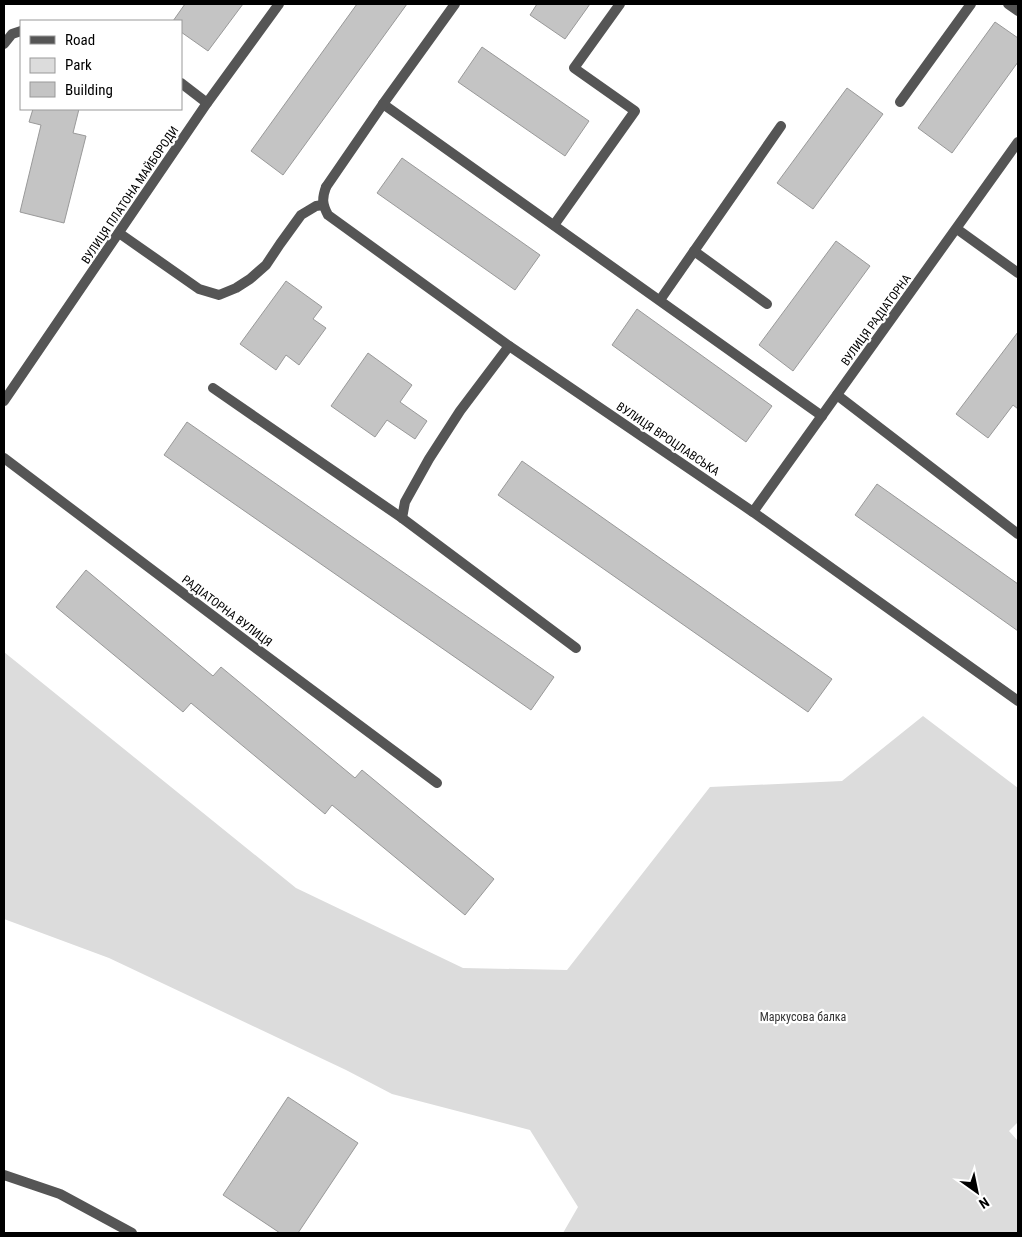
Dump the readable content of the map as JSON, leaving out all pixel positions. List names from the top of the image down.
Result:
{
  "streets": {
    "street": [
      "ВУЛИЦЯ ПЛАТОНА МАЙБОРОДИ",
      "ВУЛИЦЯ РАДІАТОРНА",
      "ВУЛИЦЯ ВРОЦЛАВСЬКА",
      "РАДІАТОРНА ВУЛИЦЯ"
    ]
  },
  "crossings": [
    ["ВУЛИЦЯ РАДІАТОРНА", "ВУЛИЦЯ ВРОЦЛАВСЬКА"]
  ],
  "parks": ["Маркусова балка"],
  "legend": ["Road", "Park", "Building"],
  "north": "bottom right"
}
